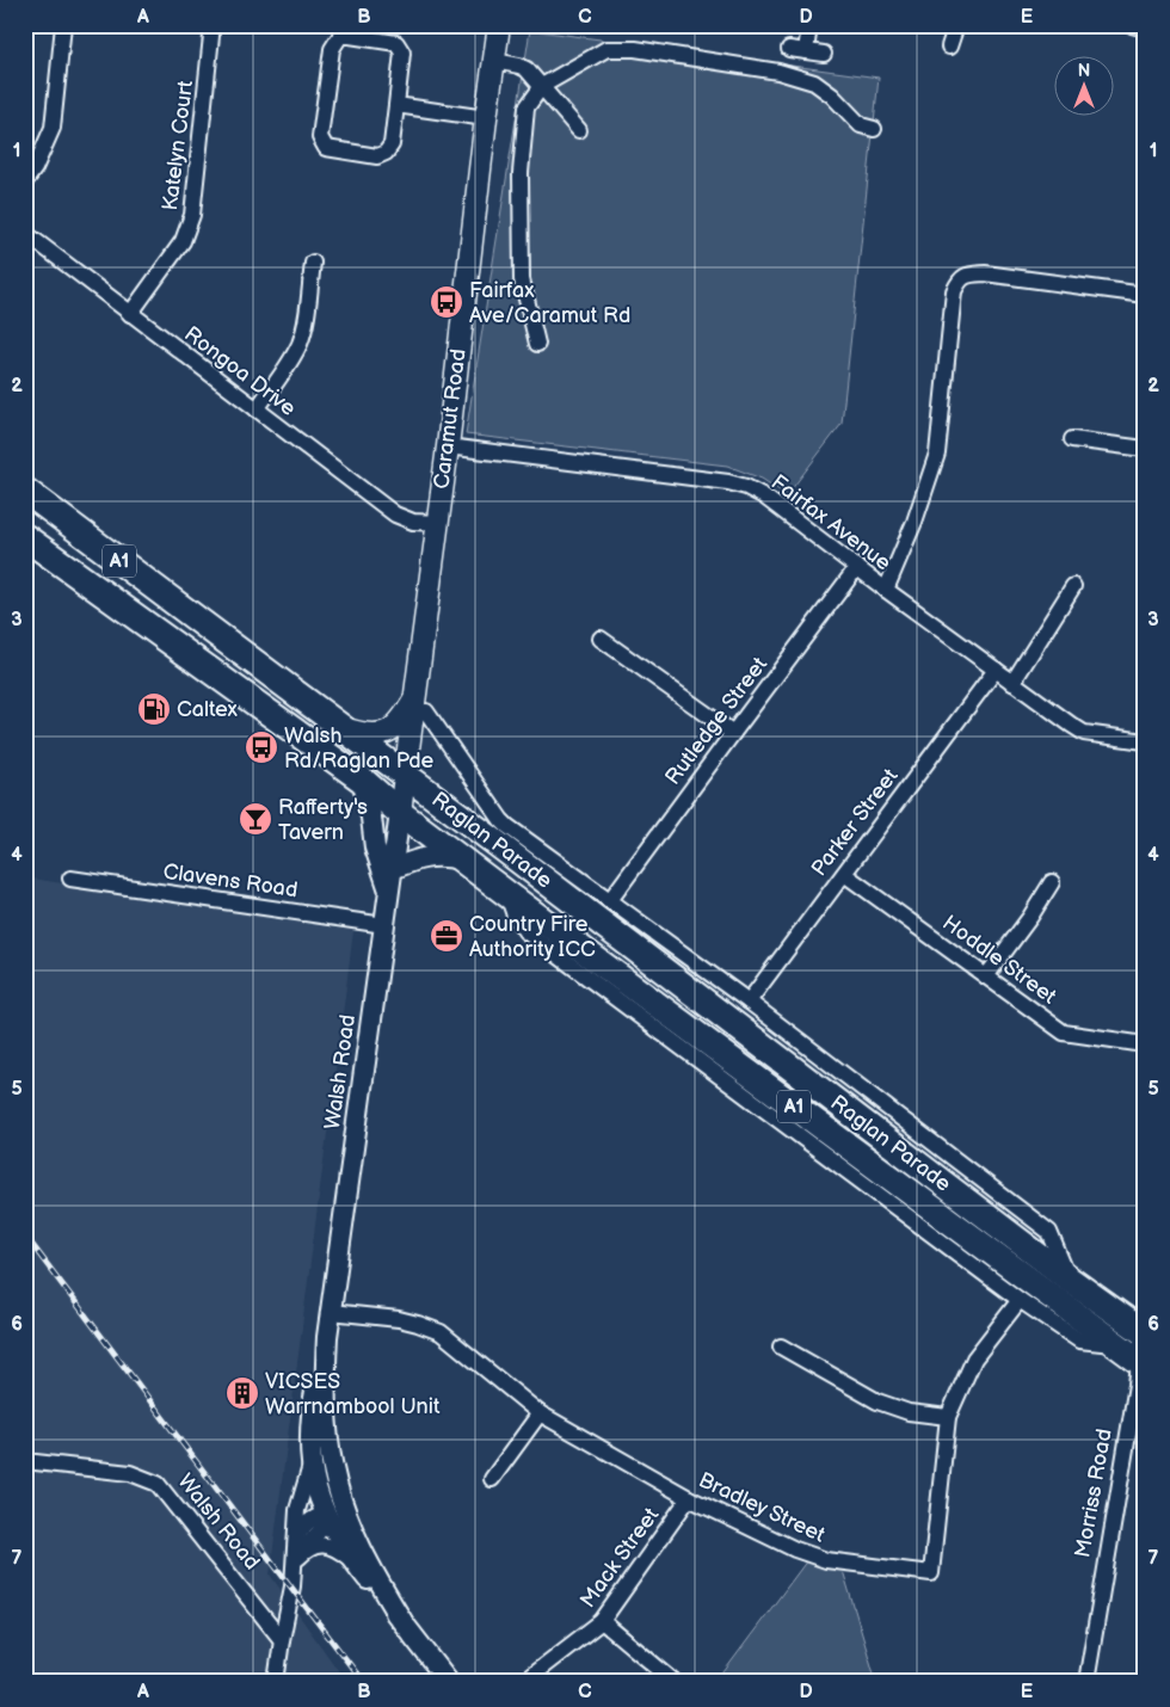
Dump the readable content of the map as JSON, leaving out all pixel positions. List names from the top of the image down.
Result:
{
  "streets": {
    "highway": ["A1", "Raglan Parade"],
    "main road": ["Caramut Road"],
    "street": [
      "Katelyn Court",
      "Rongoa Drive",
      "Fairfax Avenue",
      "Rutledge Street",
      "Parker Street",
      "Clavens Road",
      "Hoddle Street",
      "Walsh Road",
      "Morriss Road",
      "Bradley Street",
      "Mack Street"
    ]
  },
  "crossings": [
    ["Katelyn Court", "Rongoa Drive"],
    ["Rongoa Drive", "Caramut Road"],
    ["Caramut Road", "Fairfax Avenue"],
    ["Caramut Road", "Raglan Parade"],
    ["Caramut Road", "Walsh Road"],
    ["Fairfax Avenue", "Rutledge Street"],
    ["Fairfax Avenue", "Parker Street"],
    ["Rutledge Street", "Raglan Parade"],
    ["Parker Street", "Raglan Parade"],
    ["Parker Street", "Hoddle Street"],
    ["Raglan Parade", "Walsh Road"],
    ["Raglan Parade", "Morriss Road"],
    ["Raglan Parade", "Bradley Street"],
    ["Clavens Road", "Walsh Road"],
    ["Walsh Road", "Bradley Street"],
    ["Bradley Street", "Mack Street"]
  ],
  "places": {
    "bus stop": ["Fairfax Ave/Caramut Rd", "Walsh Rd/Raglan Pde"],
    "fuel station": ["Caltex"],
    "bar": ["Rafferty's Tavern"],
    "office": ["Country Fire Authority ICC"],
    "building": ["VICSES Warrnambool Unit"]
  },
  "north": "top",
  "grid": {
    "columns": [
      "A",
      "B",
      "C",
      "D",
      "E"
    ],
    "rows": [
      "1",
      "2",
      "3",
      "4",
      "5",
      "6",
      "7"
    ]
  }
}
